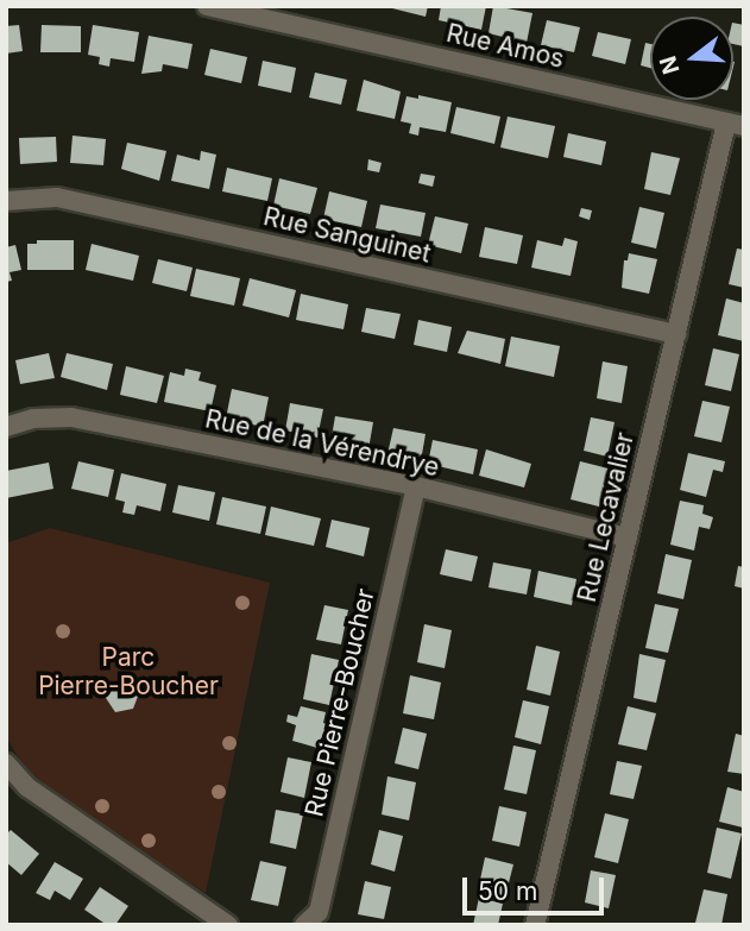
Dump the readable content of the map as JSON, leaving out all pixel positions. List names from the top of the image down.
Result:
{
  "streets": {
    "street": [
      "Rue Amos",
      "Rue Sanguinet",
      "Rue de la Vérendrye",
      "Rue Lecavalier",
      "Rue Pierre-Boucher"
    ]
  },
  "crossings": [
    ["Rue Amos", "Rue Lecavalier"],
    ["Rue Sanguinet", "Rue Lecavalier"],
    ["Rue de la Vérendrye", "Rue Lecavalier"],
    ["Rue de la Vérendrye", "Rue Pierre-Boucher"]
  ],
  "parks": ["Parc Pierre-Boucher"],
  "scale_bar": "50 m",
  "north": "left"
}
